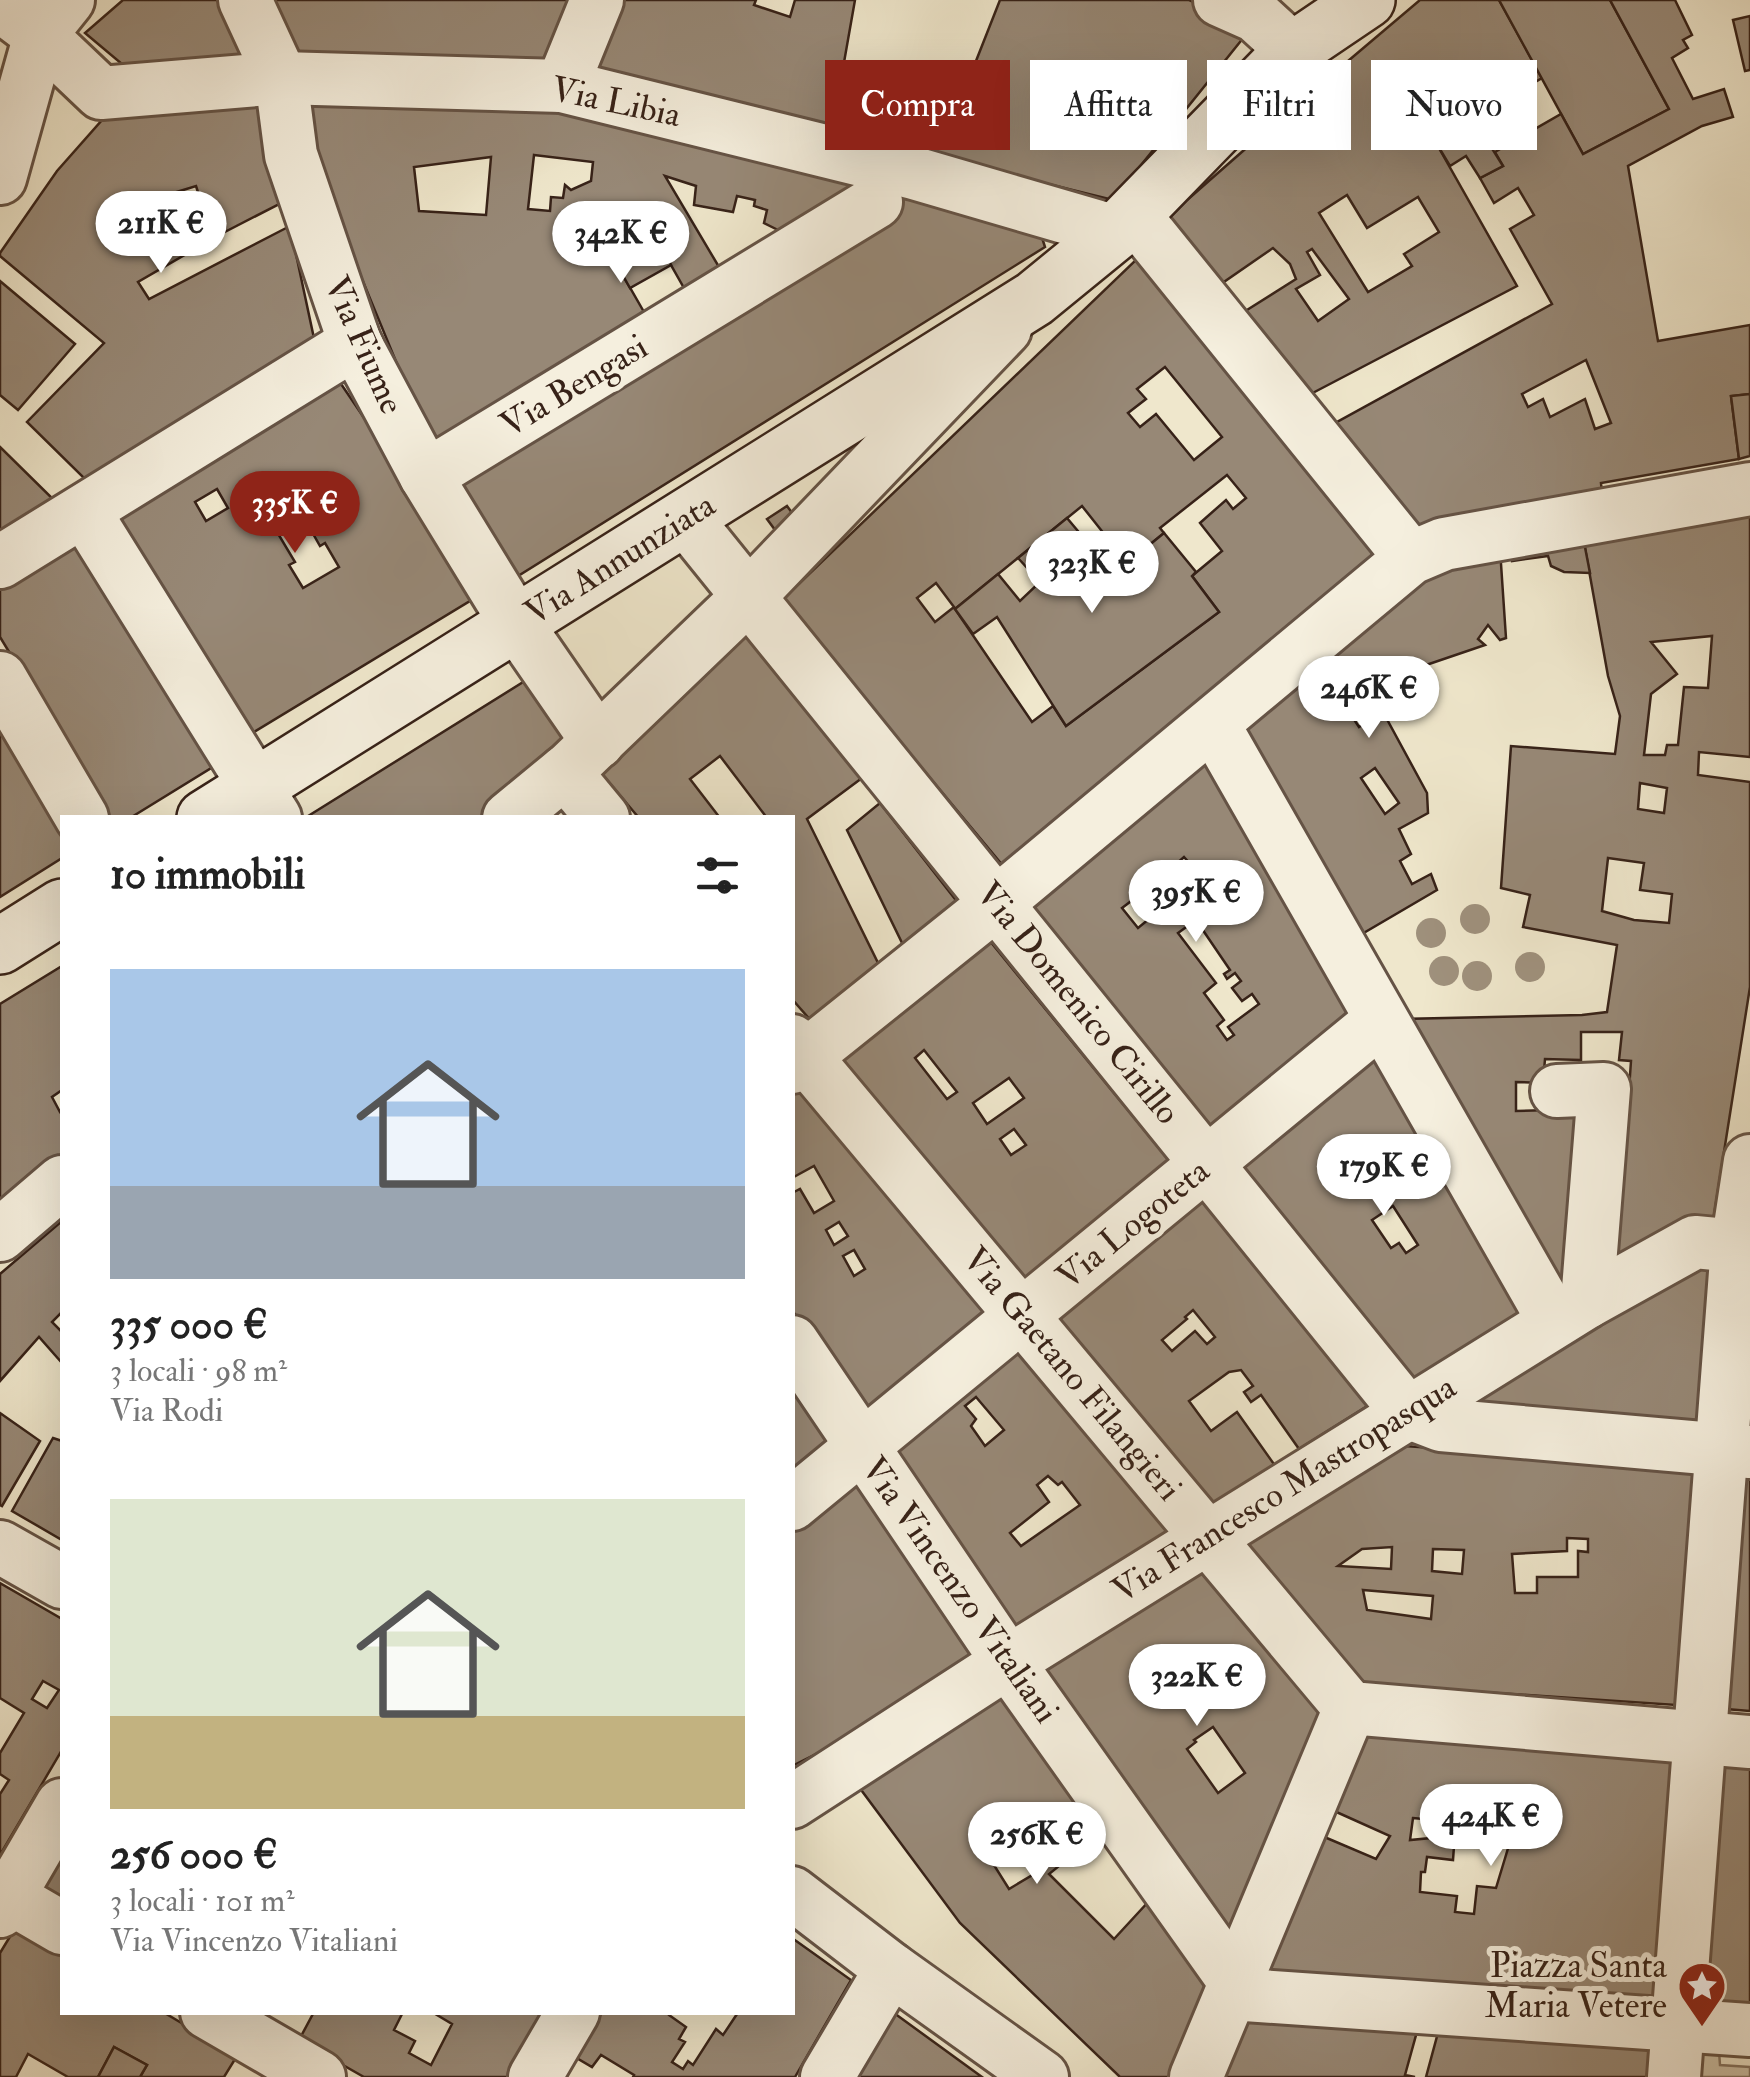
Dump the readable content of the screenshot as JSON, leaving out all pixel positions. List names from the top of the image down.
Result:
{
  "streets": {
    "street": [
      "Via Libia",
      "Via Fiume",
      "Via Bengasi",
      "Via Annunziata",
      "Via Domenico Cirillo",
      "Via Logoteta",
      "Via Gaetano Filangieri",
      "Via Francesco Mastropasqua",
      "Via Vincenzo Vitaliani"
    ]
  },
  "crossings": [
    ["Via Libia", "Via Fiume"],
    ["Via Libia", "Via Annunziata"],
    ["Via Fiume", "Via Bengasi"],
    ["Via Fiume", "Via Annunziata"],
    ["Via Annunziata", "Via Domenico Cirillo"],
    ["Via Domenico Cirillo", "Via Logoteta"],
    ["Via Domenico Cirillo", "Via Francesco Mastropasqua"],
    ["Via Logoteta", "Via Gaetano Filangieri"],
    ["Via Logoteta", "Via Vincenzo Vitaliani"],
    ["Via Gaetano Filangieri", "Via Francesco Mastropasqua"],
    ["Via Francesco Mastropasqua", "Via Vincenzo Vitaliani"]
  ],
  "places": {
    "place": ["Piazza Santa Maria Vetere"]
  },
  "page": {
    "chip": [
      "Compra",
      "Affitta",
      "Filtri",
      "Nuovo"
    ],
    "price": [
      "211K €",
      "342K €",
      "335K €",
      "323K €",
      "246K €",
      "395K €",
      "179K €",
      "322K €",
      "424K €",
      "256K €"
    ],
    "heading": "10 immobili",
    "list": [
      {
        "name": "335 000 €",
        "note": "3 locali · 98 m² · Via Rodi"
      },
      {
        "name": "256 000 €",
        "note": "3 locali · 101 m² · Via Vincenzo Vitaliani"
      }
    ]
  }
}
